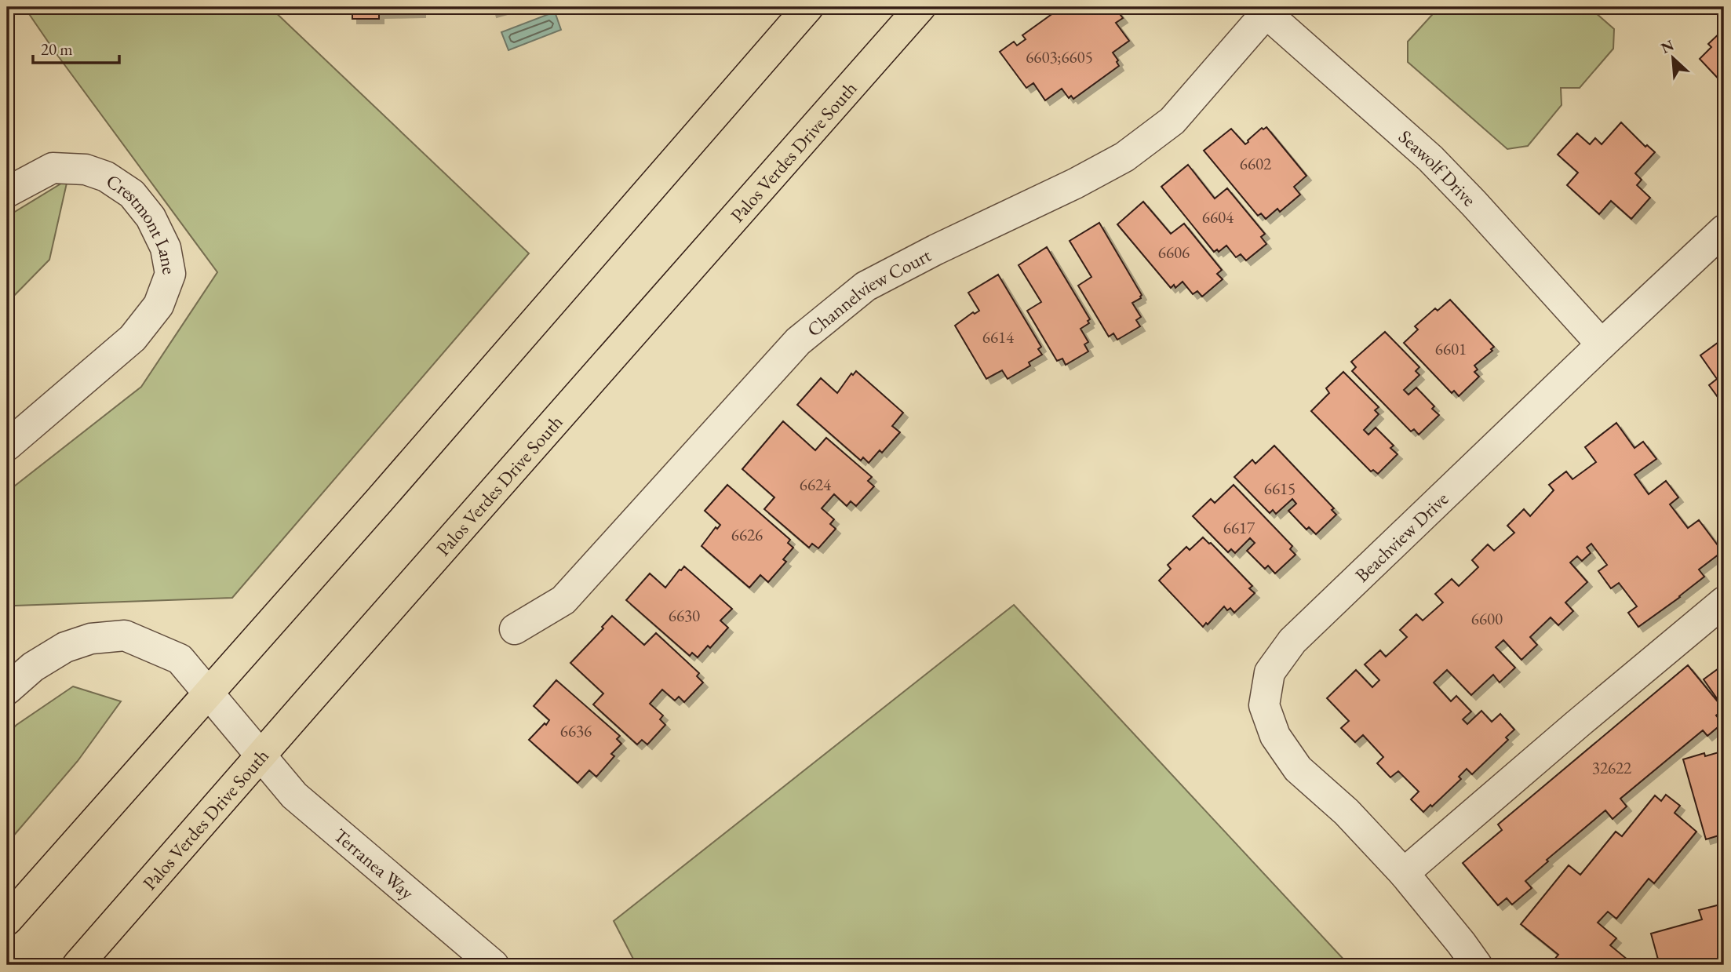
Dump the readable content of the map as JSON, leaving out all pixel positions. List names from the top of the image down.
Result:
{
  "streets": {
    "main road": ["Palos Verdes Drive South"],
    "street": [
      "Seawolf Drive",
      "Crestmont Lane",
      "Channelview Court",
      "Beachview Drive",
      "Terranea Way"
    ]
  },
  "crossings": [
    ["Palos Verdes Drive South", "Terranea Way"],
    ["Seawolf Drive", "Channelview Court"],
    ["Seawolf Drive", "Beachview Drive"]
  ],
  "house_numbers": [
    "6603;6605",
    "6602",
    "6604",
    "6606",
    "6614",
    "6601",
    "6624",
    "6615",
    "6617",
    "6626",
    "6630",
    "6600",
    "6636",
    "32622"
  ],
  "scale_bar": "20 m",
  "north": "top left"
}
